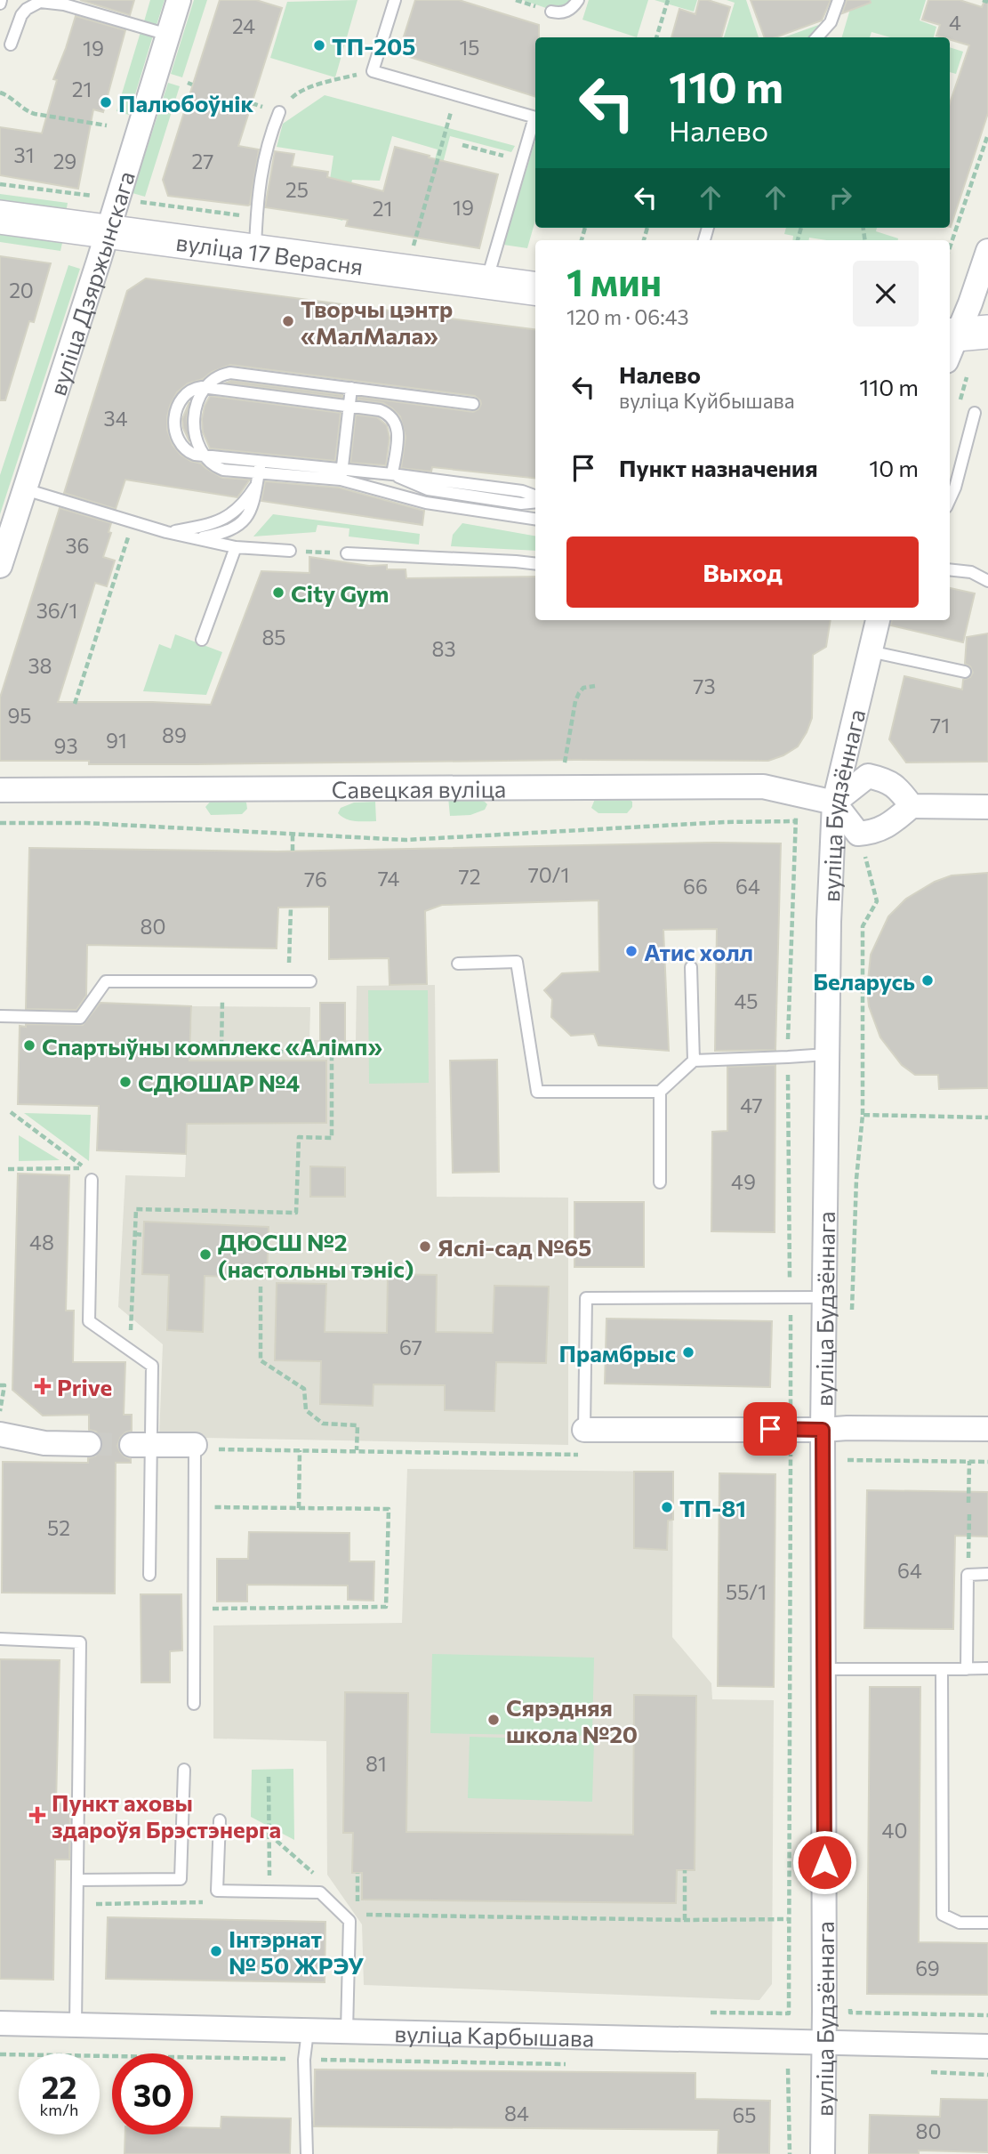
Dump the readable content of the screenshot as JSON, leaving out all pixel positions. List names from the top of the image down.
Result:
{
  "streets": {
    "main road": ["вуліца 17 Верасня"],
    "street": [
      "вуліца Дзяржынскага",
      "Савецкая вуліца",
      "вуліца Будзённага",
      "вуліца Карбышава"
    ]
  },
  "crossings": [
    ["вуліца 17 Верасня", "вуліца Дзяржынскага"],
    ["Савецкая вуліца", "вуліца Будзённага"],
    ["вуліца Будзённага", "вуліца Карбышава"]
  ],
  "places": {
    "other": [
      "ТП-205",
      "Палюбоўнік",
      "Творчы цэнтр «МалМала»",
      "City Gym",
      "Атис холл",
      "Беларусь",
      "Спартыўны комплекс «Алімп»",
      "СДЮШАР №4",
      "Яслі-сад №65",
      "ДЮСШ №2 (настольны тэніс)",
      "Прамбрыс",
      "ТП-81",
      "Сярэдняя школа №20",
      "Інтэрнат № 50 ЖРЭУ"
    ],
    "health": ["Prive", "Пункт аховы здароўя Брэстэнерга"]
  },
  "house_numbers": [
    "4",
    "24",
    "15",
    "19",
    "21",
    "31",
    "29",
    "27",
    "25",
    "19",
    "21",
    "20",
    "34",
    "36",
    "36/1",
    "85",
    "83",
    "38",
    "73",
    "95",
    "71",
    "89",
    "91",
    "93",
    "70/1",
    "72",
    "74",
    "76",
    "66",
    "64",
    "80",
    "45",
    "47",
    "49",
    "48",
    "67",
    "52",
    "64",
    "55/1",
    "81",
    "40",
    "69",
    "84",
    "65",
    "80"
  ],
  "page": {
    "turn": ["110 m", "Налево"],
    "heading": ["1 мин", "120 m · 06:43"],
    "list": [
      {
        "name": "Налево",
        "note": "вуліца Куйбышава",
        "value": "110 m"
      },
      {
        "name": "Пункт назначения",
        "value": "10 m"
      }
    ],
    "buttons": "Выход",
    "speed": "22 km/h",
    "limit": "30"
  }
}
